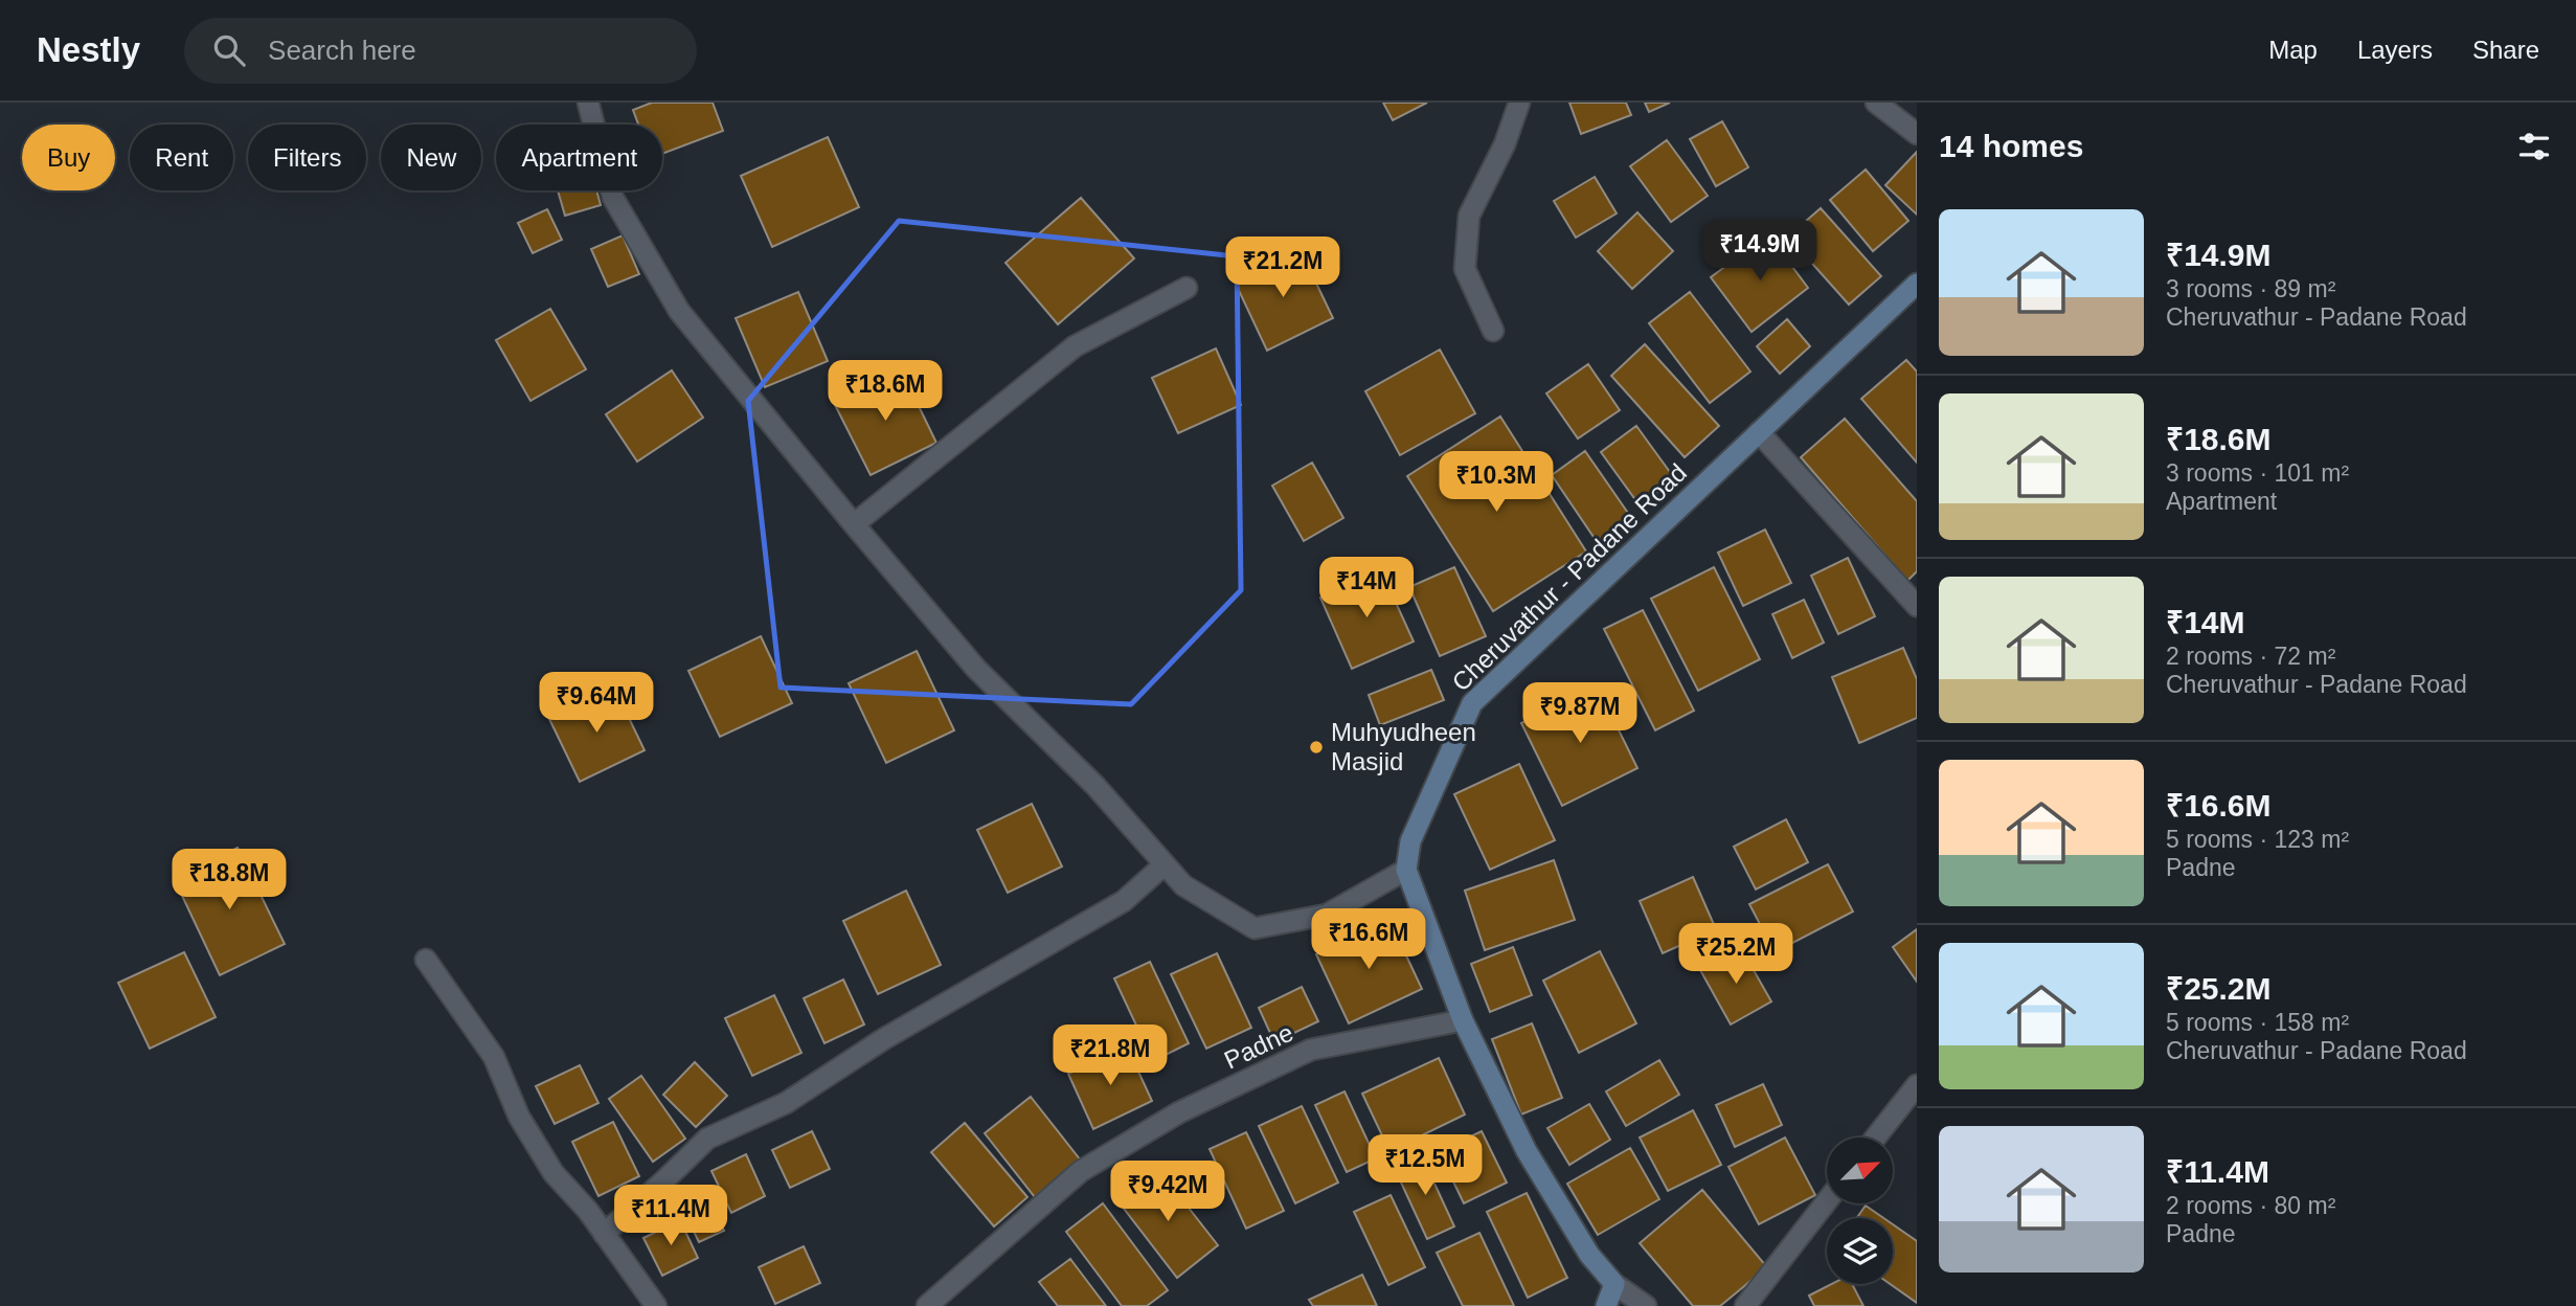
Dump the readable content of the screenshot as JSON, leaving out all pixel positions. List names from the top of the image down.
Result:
{
  "streets": {
    "main road": ["Cheruvathur - Padane Road"],
    "street": ["Padne"]
  },
  "places": ["Muhyudheen Masjid"],
  "north": "top right",
  "page": {
    "header": "Nestly",
    "search": "Search here",
    "nav": ["Map", "Layers", "Share"],
    "heading": "14 homes",
    "chip": [
      "Buy",
      "Rent",
      "Filters",
      "New",
      "Apartment"
    ],
    "list": [
      {
        "name": "₹14.9M",
        "note": "3 rooms · 89 m² · Cheruvathur - Padane Road"
      },
      {
        "name": "₹18.6M",
        "note": "3 rooms · 101 m² · Apartment"
      },
      {
        "name": "₹14M",
        "note": "2 rooms · 72 m² · Cheruvathur - Padane Road"
      },
      {
        "name": "₹16.6M",
        "note": "5 rooms · 123 m² · Padne"
      },
      {
        "name": "₹25.2M",
        "note": "5 rooms · 158 m² · Cheruvathur - Padane Road"
      },
      {
        "name": "₹11.4M",
        "note": "2 rooms · 80 m² · Padne"
      }
    ],
    "price": [
      "₹14.9M",
      "₹21.2M",
      "₹18.6M",
      "₹10.3M",
      "₹14M",
      "₹9.64M",
      "₹9.87M",
      "₹18.8M",
      "₹16.6M",
      "₹25.2M",
      "₹21.8M",
      "₹12.5M",
      "₹9.42M",
      "₹11.4M"
    ]
  }
}
